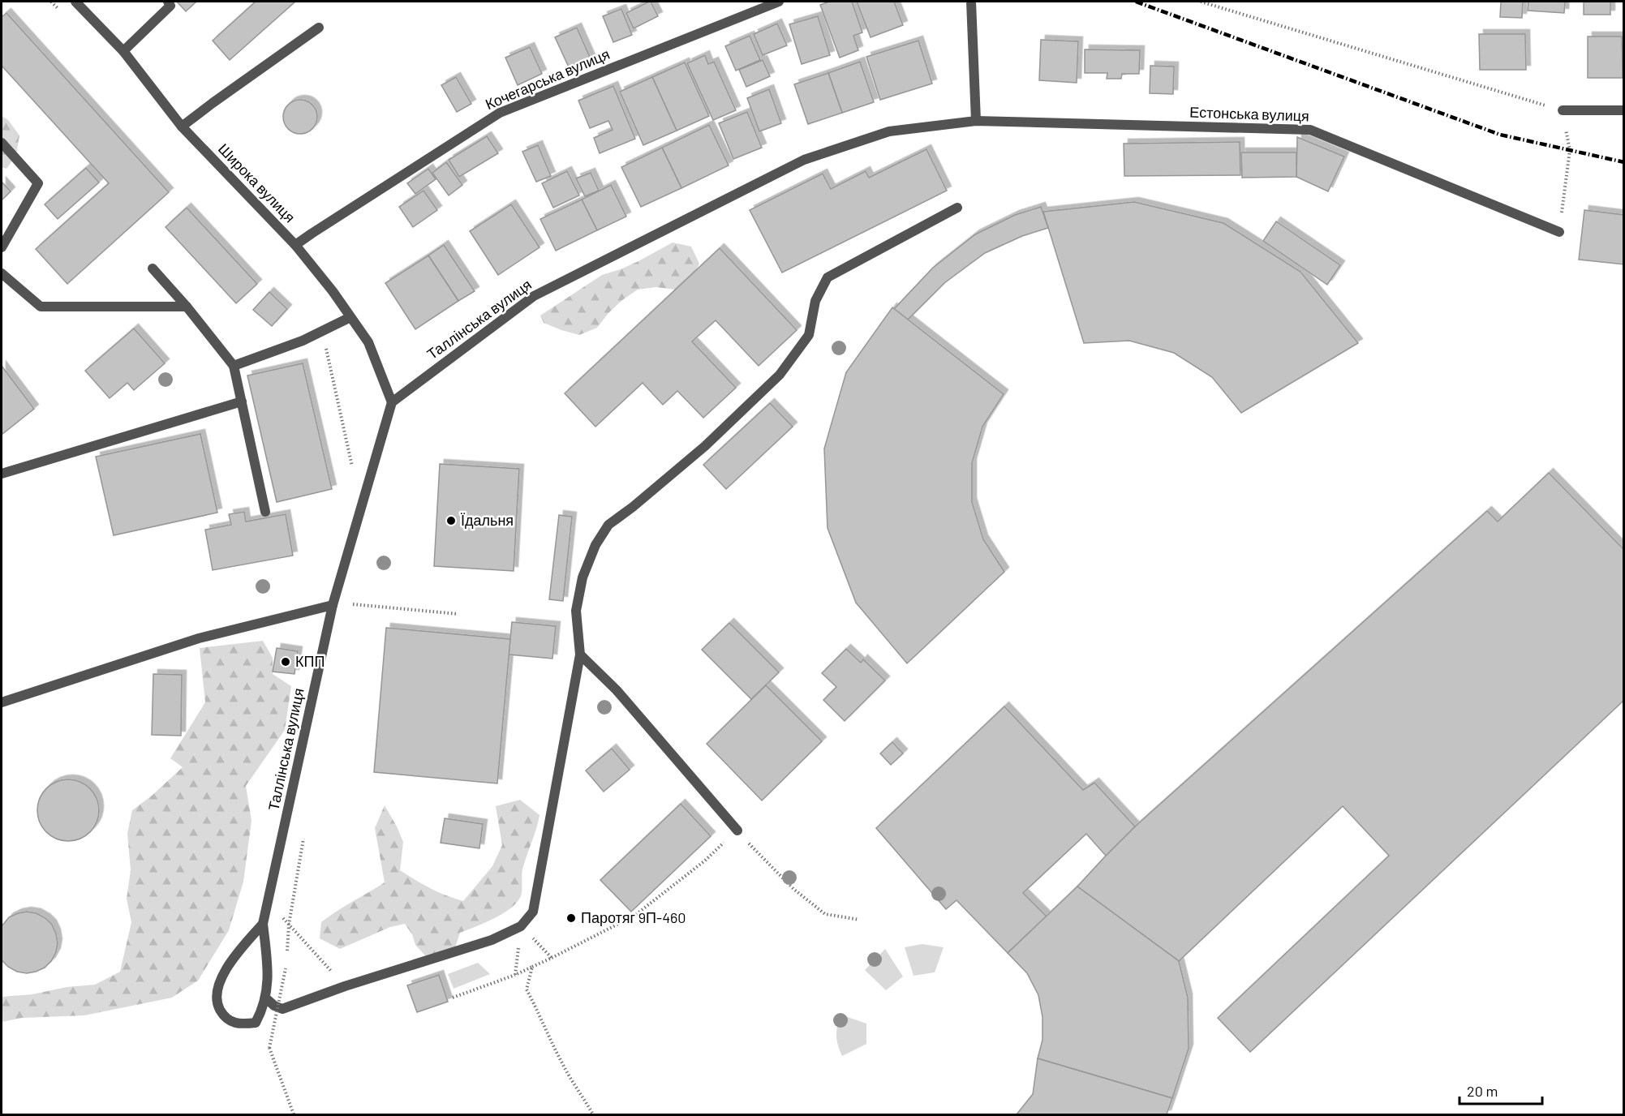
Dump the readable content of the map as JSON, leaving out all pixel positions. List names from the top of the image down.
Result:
{
  "streets": {
    "street": [
      "Кочегарська вулиця",
      "Естонська вулиця",
      "Широка вулиця",
      "Таллінська вулиця"
    ]
  },
  "crossings": [
    ["Кочегарська вулиця", "Широка вулиця"],
    ["Естонська вулиця", "Таллінська вулиця"],
    ["Широка вулиця", "Таллінська вулиця"]
  ],
  "places": ["Їдальня", "КПП", "Паротяг 9П-460"],
  "scale_bar": "20 m"
}
